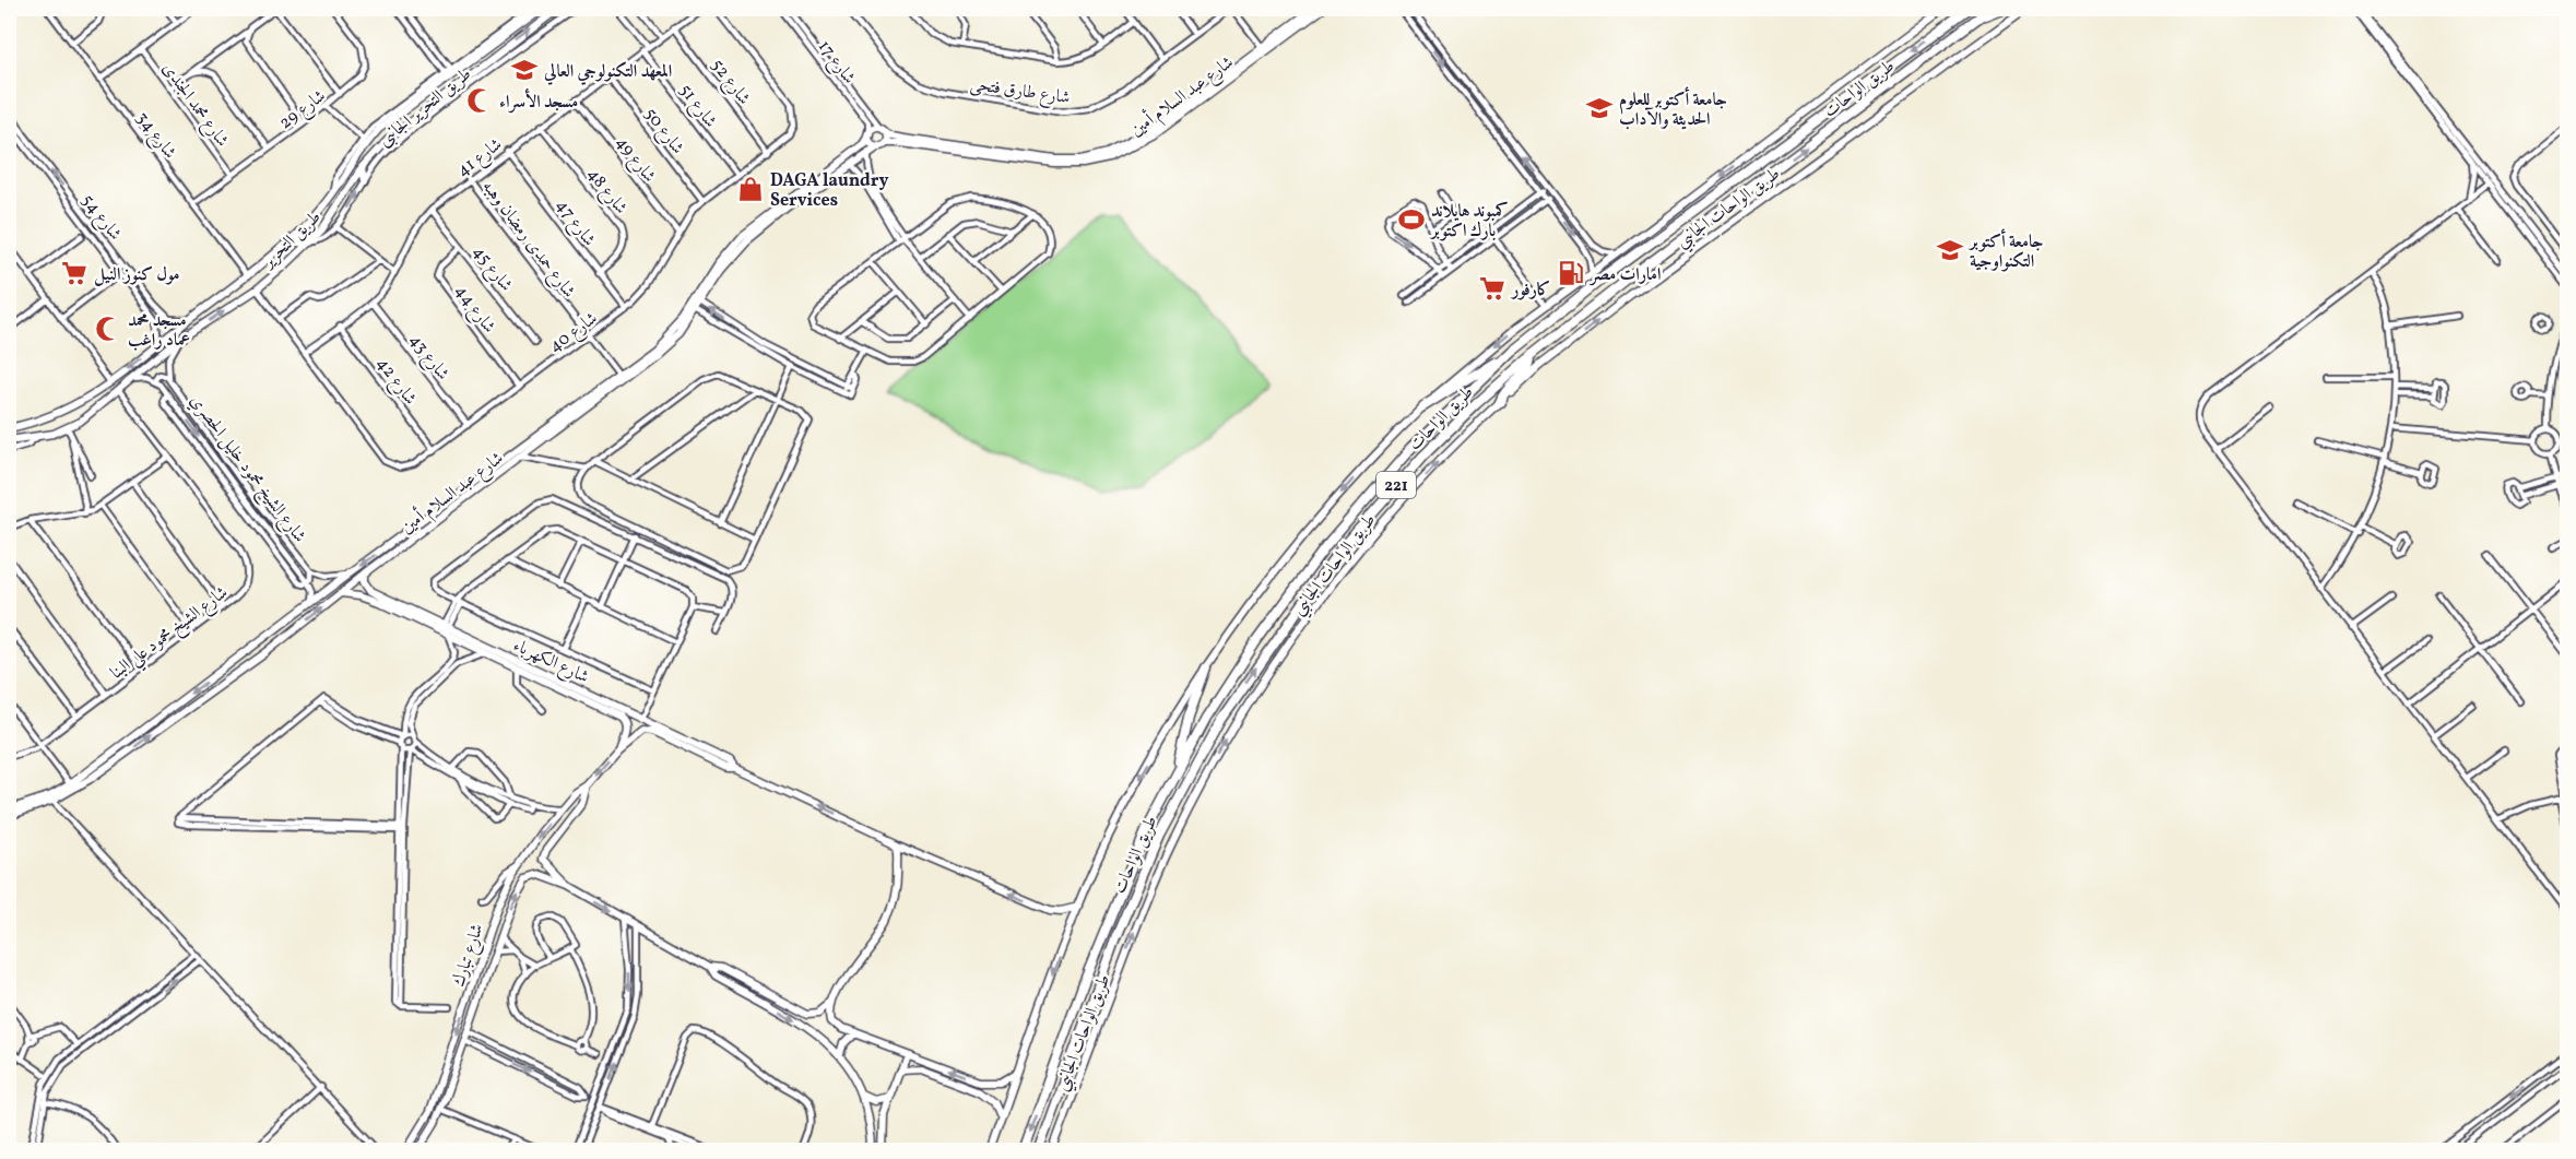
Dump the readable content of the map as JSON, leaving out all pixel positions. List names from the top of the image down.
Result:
{
  "streets": {
    "highway": ["طريق الواحات", "221"],
    "street": [
      "شارع 17",
      "شارع 52",
      "شارع طارق فتحى",
      "شارع عبد السلام أمين",
      "شارع محمد الجندى",
      "شارع 51",
      "طريق التحرير الجانبى",
      "شارع 29",
      "شارع 50",
      "شارع 34",
      "شارع 41",
      "شارع 49",
      "شارع 48",
      "طريق الواحات الجانبي",
      "شارع 54",
      "شارع 47",
      "طريق التحرير",
      "شارع حمدى رمضان وهبه",
      "شارع 45",
      "شارع 44",
      "شارع 40",
      "شارع 43",
      "شارع 42",
      "شارع الشيخ محمود خليل الحصري",
      "شارع الشيخ محمود علي البنا",
      "شارع الكهرباء",
      "شارع تبارك"
    ]
  },
  "crossings": [
    ["شارع 17", "شارع عبد السلام أمين"],
    ["شارع 52", "شارع 41"],
    ["شارع 52", "شارع 40"],
    ["شارع عبد السلام أمين", "شارع حمدى رمضان وهبه"],
    ["شارع عبد السلام أمين", "شارع الكهرباء"],
    ["شارع محمد الجندى", "شارع 29"],
    ["شارع 51", "شارع 41"],
    ["شارع 51", "شارع 40"],
    ["طريق التحرير الجانبى", "طريق التحرير"],
    ["شارع 29", "شارع 34"],
    ["شارع 50", "شارع 41"],
    ["شارع 50", "شارع 40"],
    ["شارع 34", "طريق التحرير"],
    ["شارع 41", "شارع 49"],
    ["شارع 41", "شارع 48"],
    ["شارع 41", "شارع 47"],
    ["شارع 41", "شارع حمدى رمضان وهبه"],
    ["شارع 41", "شارع 45"],
    ["شارع 41", "شارع 40"],
    ["شارع 41", "شارع 43"],
    ["شارع 41", "شارع 42"],
    ["شارع 49", "شارع 40"],
    ["شارع 48", "شارع 47"],
    ["شارع 47", "شارع 40"],
    ["طريق التحرير", "شارع 40"],
    ["طريق التحرير", "شارع الشيخ محمود علي البنا"],
    ["شارع حمدى رمضان وهبه", "شارع 40"],
    ["شارع 45", "شارع 44"],
    ["شارع 44", "شارع 40"],
    ["شارع 40", "شارع 43"],
    ["شارع 40", "شارع 42"],
    ["شارع الكهرباء", "شارع تبارك"]
  ],
  "places": {
    "school or university": ["المعهد التكنولوجي العالي", "جامعة أكتوبر للعلوم الحديثة والآداب", "جامعة أكتوبر التكنواوجية"],
    "mosque": ["مسجد الأسراء", "مسجد محمد عماد راغب"],
    "shop": ["DAGA laundry Services"],
    "sports": ["كمبوند هايلاند بارك اكتوبر"],
    "supermarket": ["مول كنوز النيل", "كارفور"],
    "fuel station": ["امارات مصر"]
  }
}
